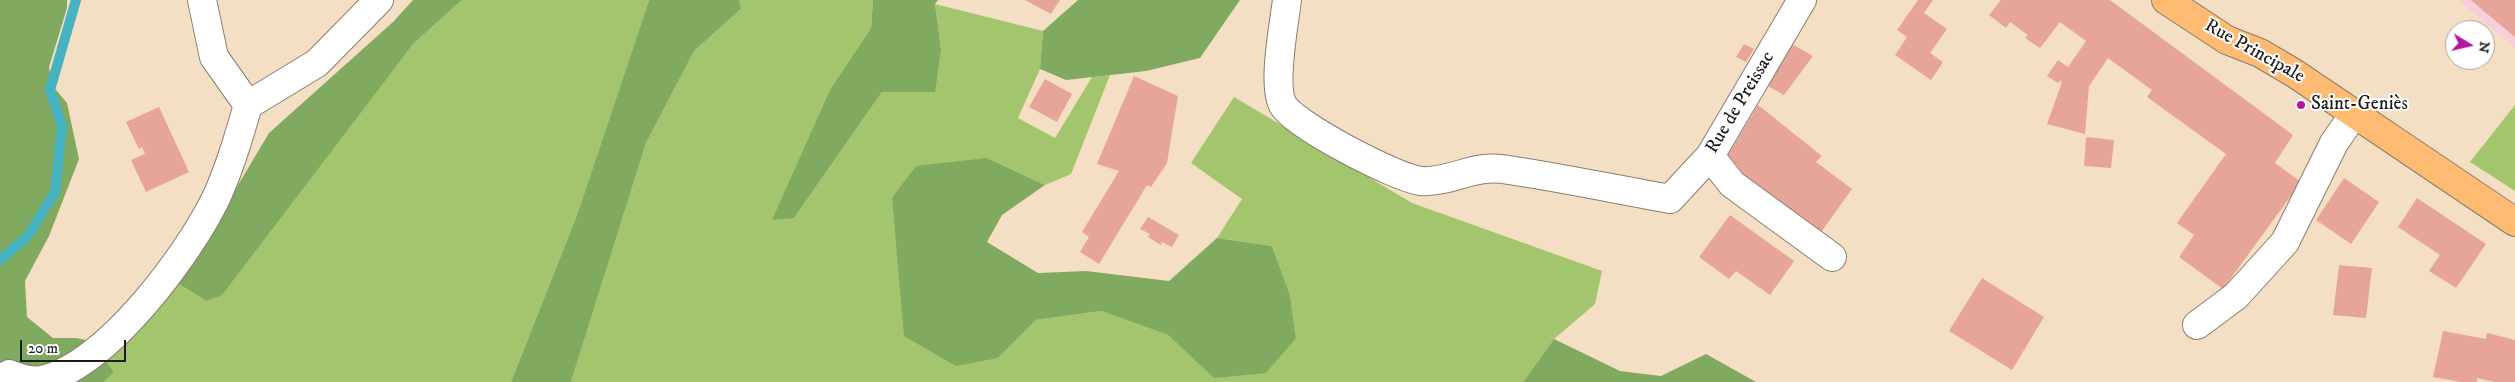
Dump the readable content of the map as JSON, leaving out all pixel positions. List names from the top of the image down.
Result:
{
  "streets": {
    "main road": ["Rue Principale"],
    "street": ["Rue de Preissac"]
  },
  "places": ["Saint-Geniès"],
  "scale_bar": "20 m",
  "north": "right"
}
